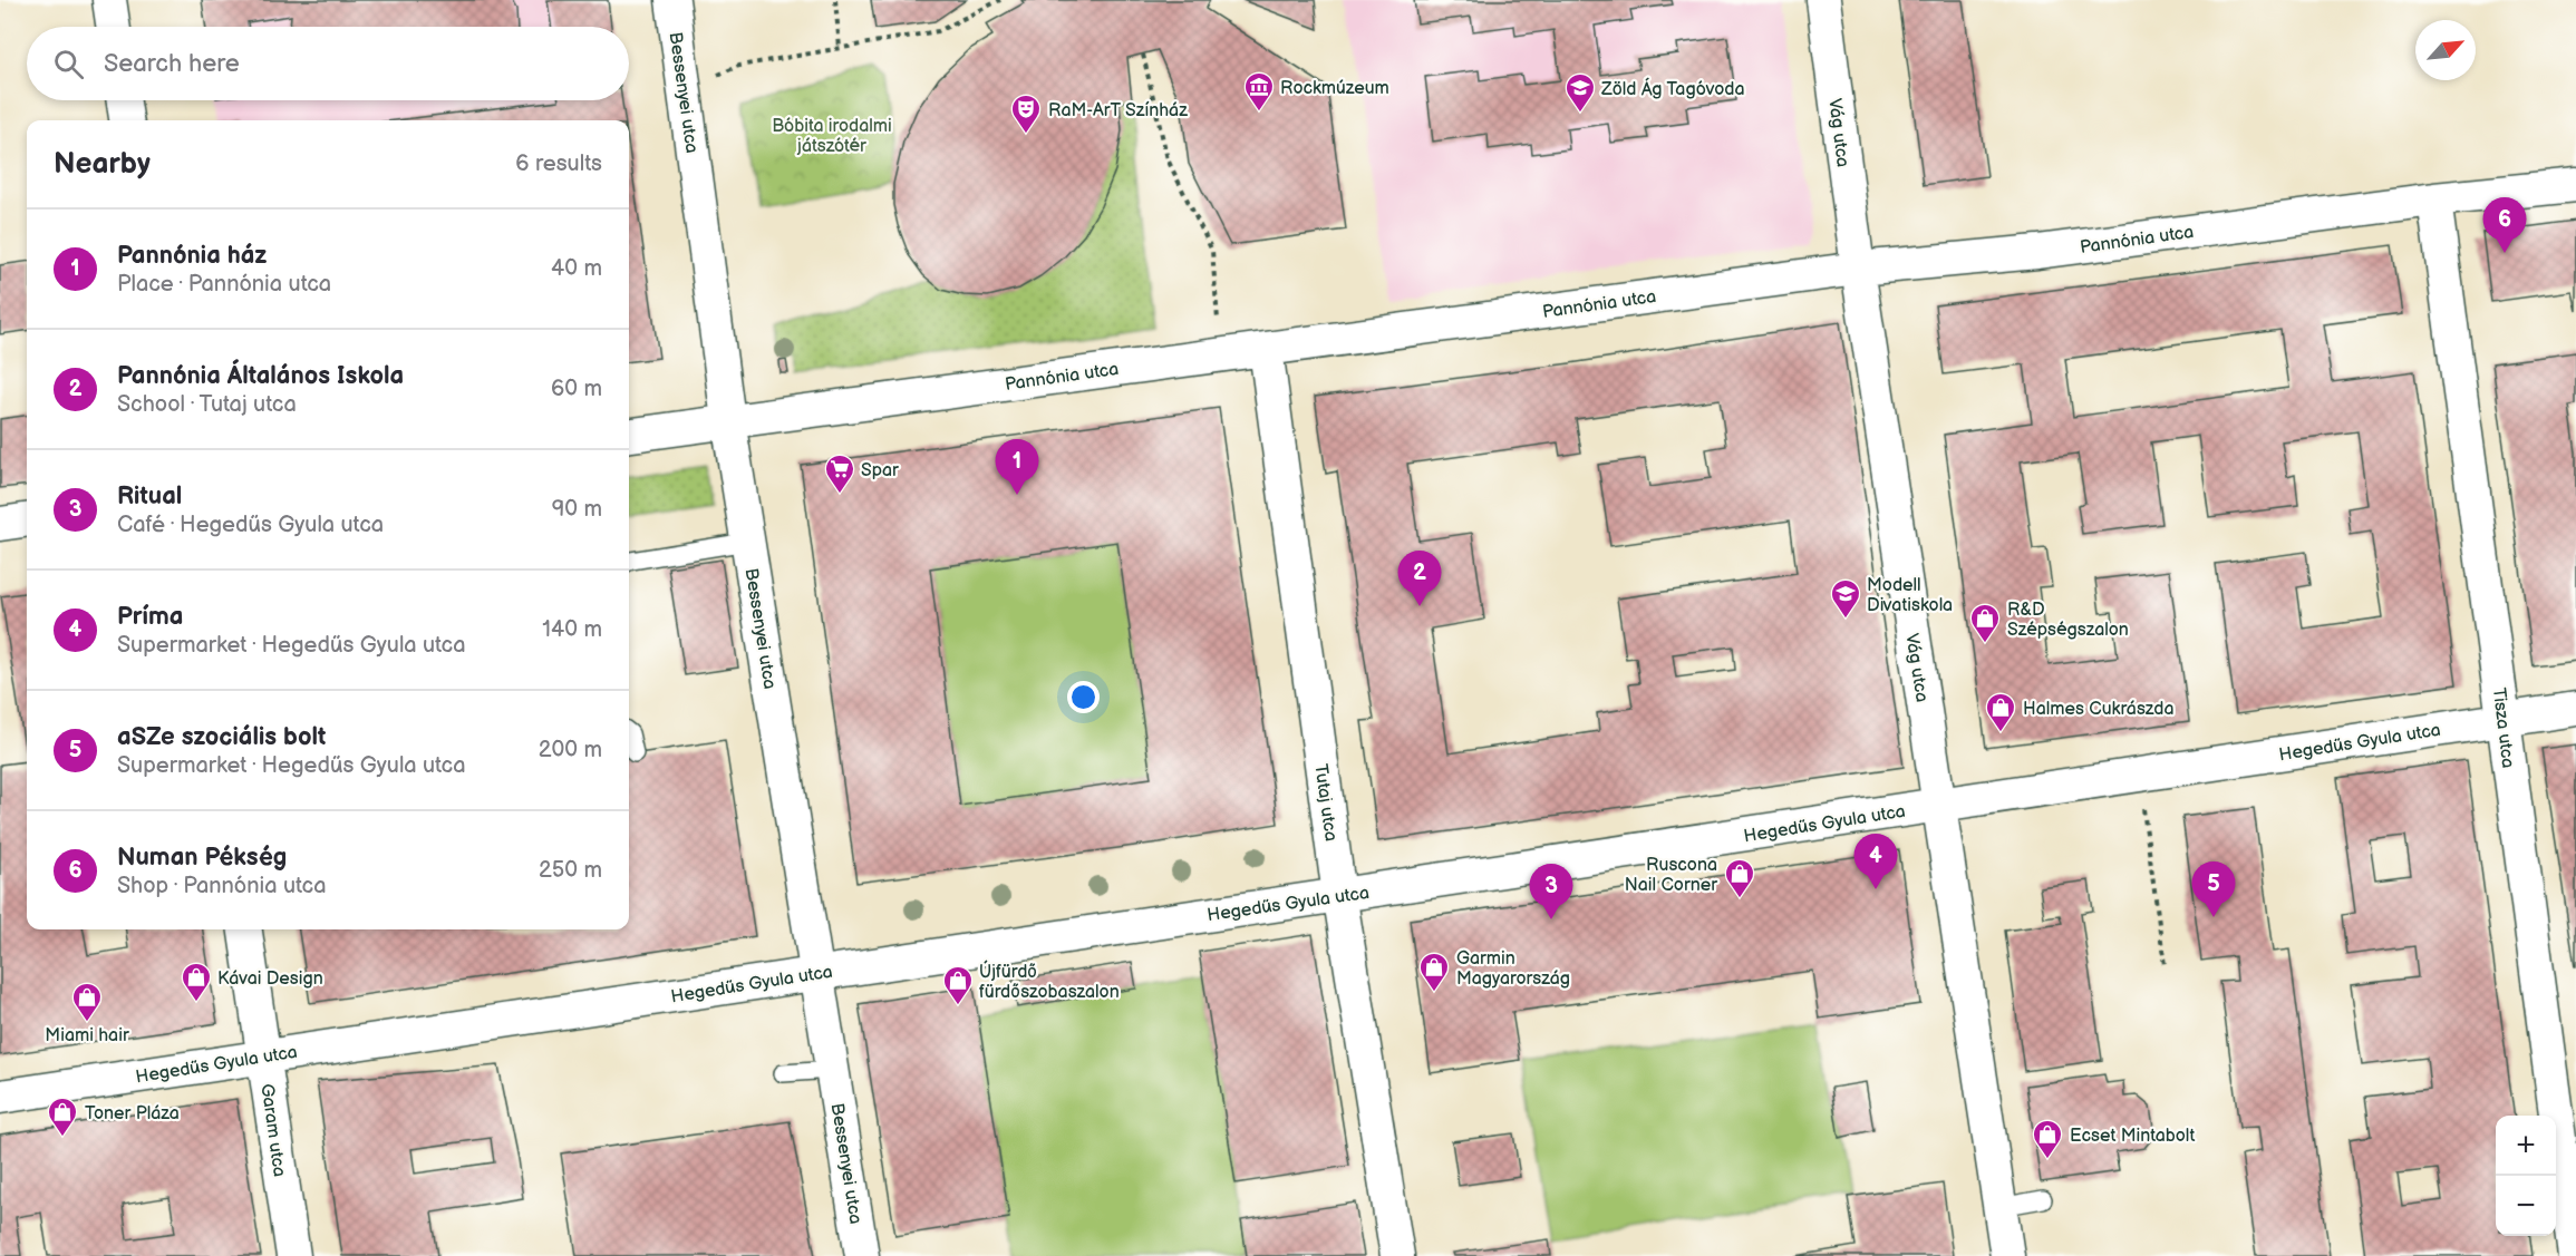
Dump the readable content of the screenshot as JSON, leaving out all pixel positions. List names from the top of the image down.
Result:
{
  "streets": {
    "street": [
      "Bessenyei utca",
      "Vág utca",
      "Pannónia utca",
      "Tisza utca",
      "Hegedűs Gyula utca",
      "Tutaj utca",
      "Garam utca"
    ]
  },
  "crossings": [
    ["Bessenyei utca", "Pannónia utca"],
    ["Bessenyei utca", "Hegedűs Gyula utca"],
    ["Vág utca", "Pannónia utca"],
    ["Vág utca", "Hegedűs Gyula utca"],
    ["Pannónia utca", "Tisza utca"],
    ["Pannónia utca", "Tutaj utca"],
    ["Tisza utca", "Hegedűs Gyula utca"],
    ["Hegedűs Gyula utca", "Tutaj utca"],
    ["Hegedűs Gyula utca", "Garam utca"]
  ],
  "parks": ["Bóbita irodalmi játszótér"],
  "places": {
    "museum": ["Rockmúzeum"],
    "school or university": ["Zöld Ág Tagóvoda", "Modell Divatiskola"],
    "theatre": ["RaM-ArT Színház"],
    "supermarket": ["Spar"],
    "shop": [
      "R&D Szépségszalon",
      "Halmes Cukrászda",
      "Ruscona Nail Corner",
      "Garmin Magyarország",
      "Kávai Design",
      "Újfürdő fürdőszobaszalon",
      "Miami hair",
      "Toner Pláza",
      "Ecset Mintabolt"
    ]
  },
  "north": "top right",
  "page": {
    "search": "Search here",
    "heading": ["Nearby", "6 results"],
    "pins": [
      "6",
      "1",
      "2",
      "4",
      "5",
      "3"
    ],
    "list": [
      {
        "mark": "1",
        "name": "Pannónia ház",
        "note": "Place · Pannónia utca",
        "value": "40 m"
      },
      {
        "mark": "2",
        "name": "Pannónia Általános Iskola",
        "note": "School · Tutaj utca",
        "value": "60 m"
      },
      {
        "mark": "3",
        "name": "Ritual",
        "note": "Café · Hegedűs Gyula utca",
        "value": "90 m"
      },
      {
        "mark": "4",
        "name": "Príma",
        "note": "Supermarket · Hegedűs Gyula utca",
        "value": "140 m"
      },
      {
        "mark": "5",
        "name": "aSZe szociális bolt",
        "note": "Supermarket · Hegedűs Gyula utca",
        "value": "200 m"
      },
      {
        "mark": "6",
        "name": "Numan Pékség",
        "note": "Shop · Pannónia utca",
        "value": "250 m"
      }
    ],
    "map_buttons": ["+", "−"]
  }
}
